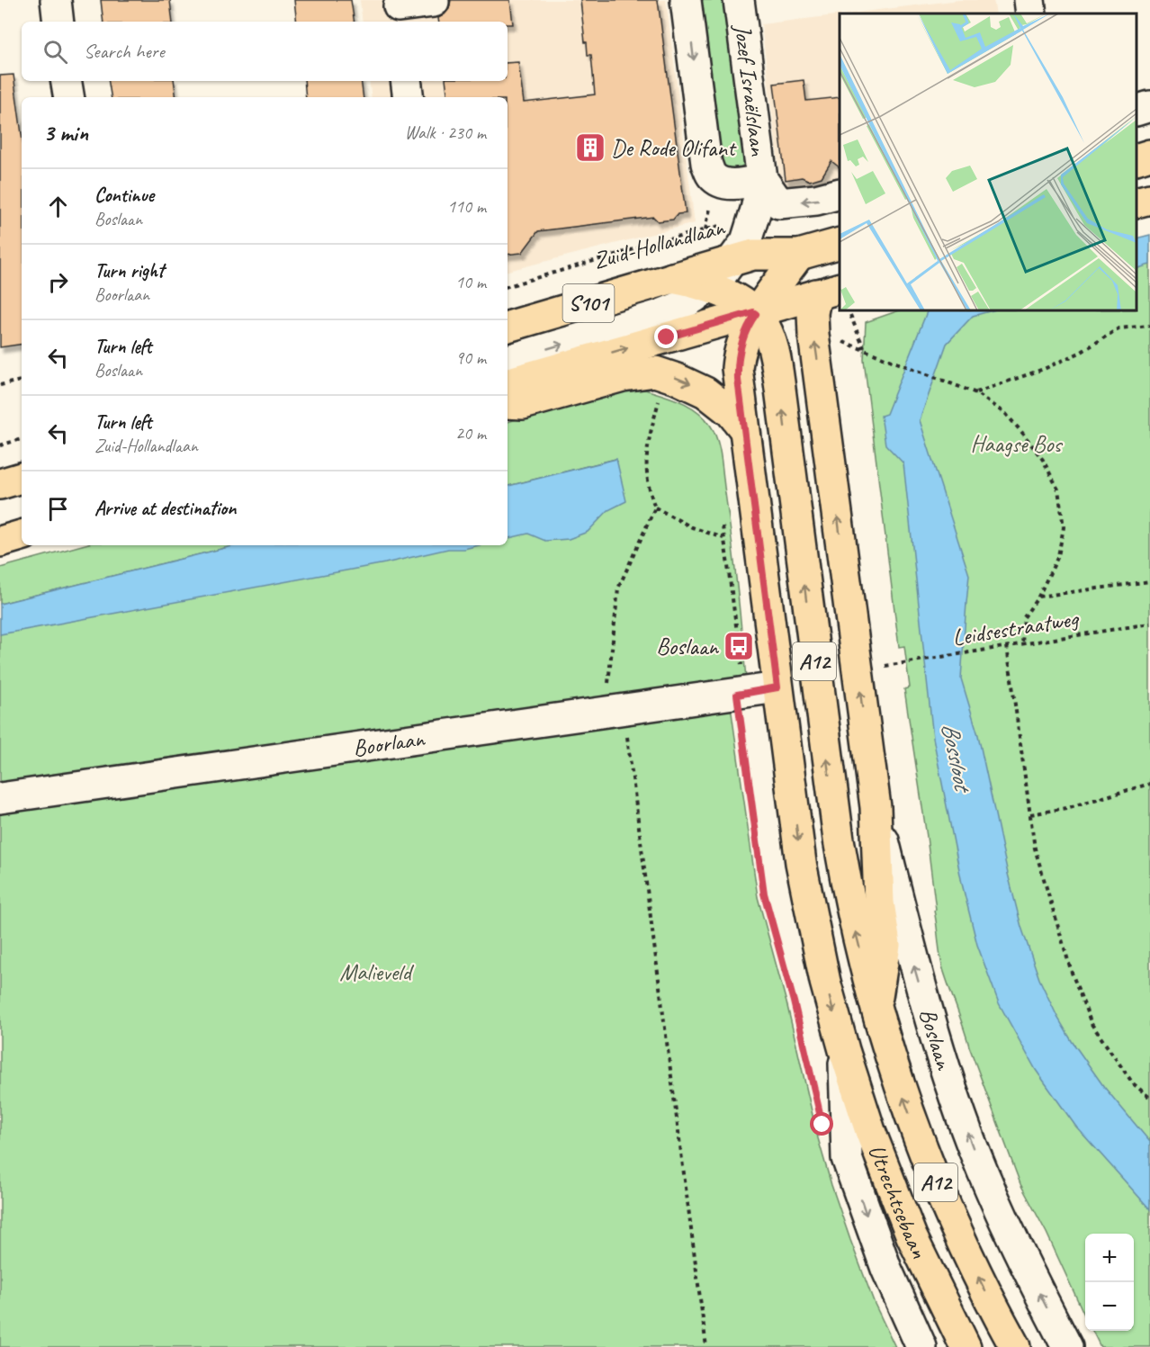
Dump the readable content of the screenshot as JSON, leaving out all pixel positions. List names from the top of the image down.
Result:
{
  "streets": {
    "main road": [
      "Zuid-Hollandlaan",
      "S101",
      "A12",
      "Boslaan",
      "Utrechtsebaan"
    ],
    "street": ["Jozef Israëlslaan", "Boorlaan"],
    "path": ["Leidsestraatweg"]
  },
  "crossings": [
    ["Jozef Israëlslaan", "Zuid-Hollandlaan"],
    ["Zuid-Hollandlaan", "S101"],
    ["Zuid-Hollandlaan", "A12"],
    ["S101", "A12"],
    ["S101", "Boslaan"],
    ["A12", "Boorlaan"],
    ["A12", "Boslaan"],
    ["A12", "Utrechtsebaan"]
  ],
  "one_way": ["Jozef Israëlslaan"],
  "water": ["Bossloot"],
  "parks": ["Haagse Bos", "Malieveld"],
  "places": {
    "building": ["De Rode Olifant"],
    "bus stop": ["Boslaan"]
  },
  "page": {
    "search": "Search here",
    "heading": ["3 min", "Walk · 230 m"],
    "list": [
      ["Continue", "Boslaan", "110 m"],
      ["Turn right", "Boorlaan", "10 m"],
      ["Turn left", "Boslaan", "90 m"],
      ["Turn left", "Zuid-Hollandlaan", "20 m"],
      "Arrive at destination"
    ],
    "map_buttons": ["+", "−"]
  }
}
